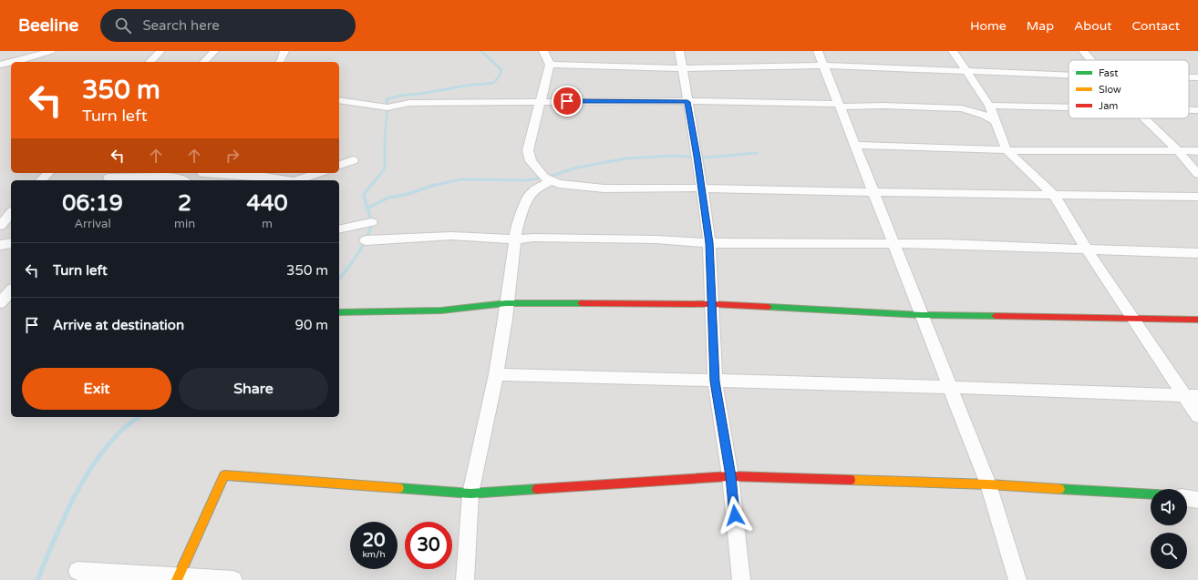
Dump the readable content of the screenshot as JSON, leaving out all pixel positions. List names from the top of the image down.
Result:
{
  "legend": ["Fast", "Slow", "Jam"],
  "page": {
    "header": "Beeline",
    "search": "Search here",
    "nav": [
      "Home",
      "Map",
      "About",
      "Contact"
    ],
    "turn": ["350 m", "Turn left"],
    "eta": [
      "06:19",
      "Arrival",
      "2",
      "min",
      "440",
      "m"
    ],
    "list": [
      {
        "name": "Turn left",
        "value": "350 m"
      },
      {
        "name": "Arrive at destination",
        "value": "90 m"
      }
    ],
    "buttons": ["Exit", "Share"],
    "speed": "20 km/h",
    "limit": "30"
  }
}
